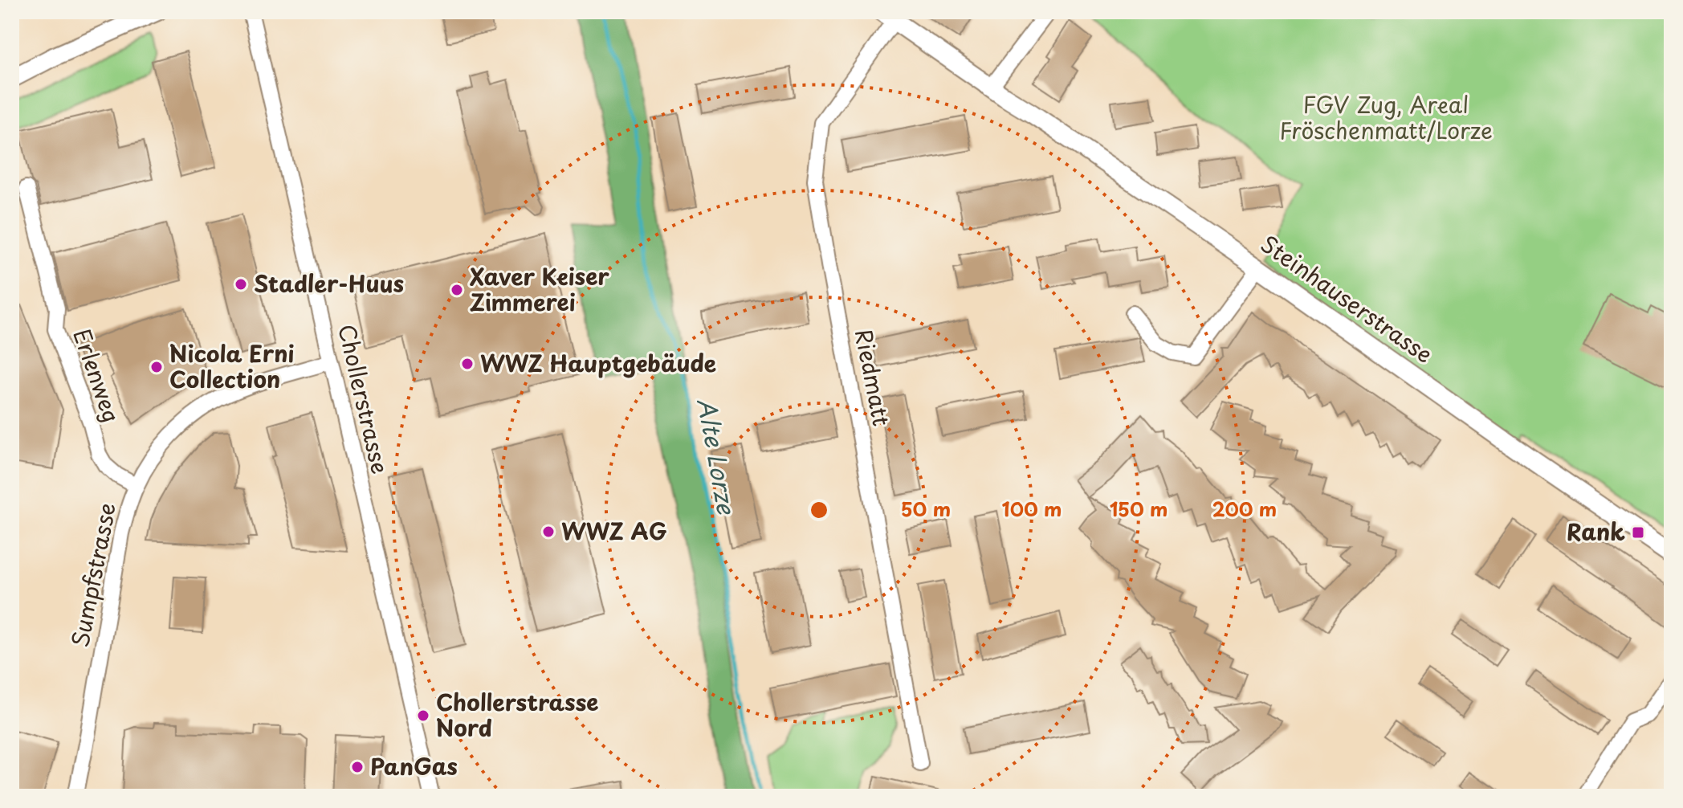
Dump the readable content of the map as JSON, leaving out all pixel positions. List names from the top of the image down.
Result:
{
  "streets": {
    "street": [
      "Steinhauserstrasse",
      "Erlenweg",
      "Riedmatt",
      "Chollerstrasse",
      "Sumpfstrasse"
    ]
  },
  "crossings": [
    ["Steinhauserstrasse", "Riedmatt"],
    ["Erlenweg", "Sumpfstrasse"],
    ["Chollerstrasse", "Sumpfstrasse"]
  ],
  "water": ["Alte Lorze"],
  "parks": ["FGV Zug, Areal Fröschenmatt/Lorze"],
  "places": {
    "other": [
      "Stadler-Huus",
      "Xaver Keiser Zimmerei",
      "WWZ Hauptgebäude",
      "Nicola Erni Collection",
      "WWZ AG",
      "Chollerstrasse Nord",
      "PanGas"
    ],
    "transit": ["Rank"]
  },
  "rings": [
    "50 m",
    "100 m",
    "150 m",
    "200 m"
  ]
}
